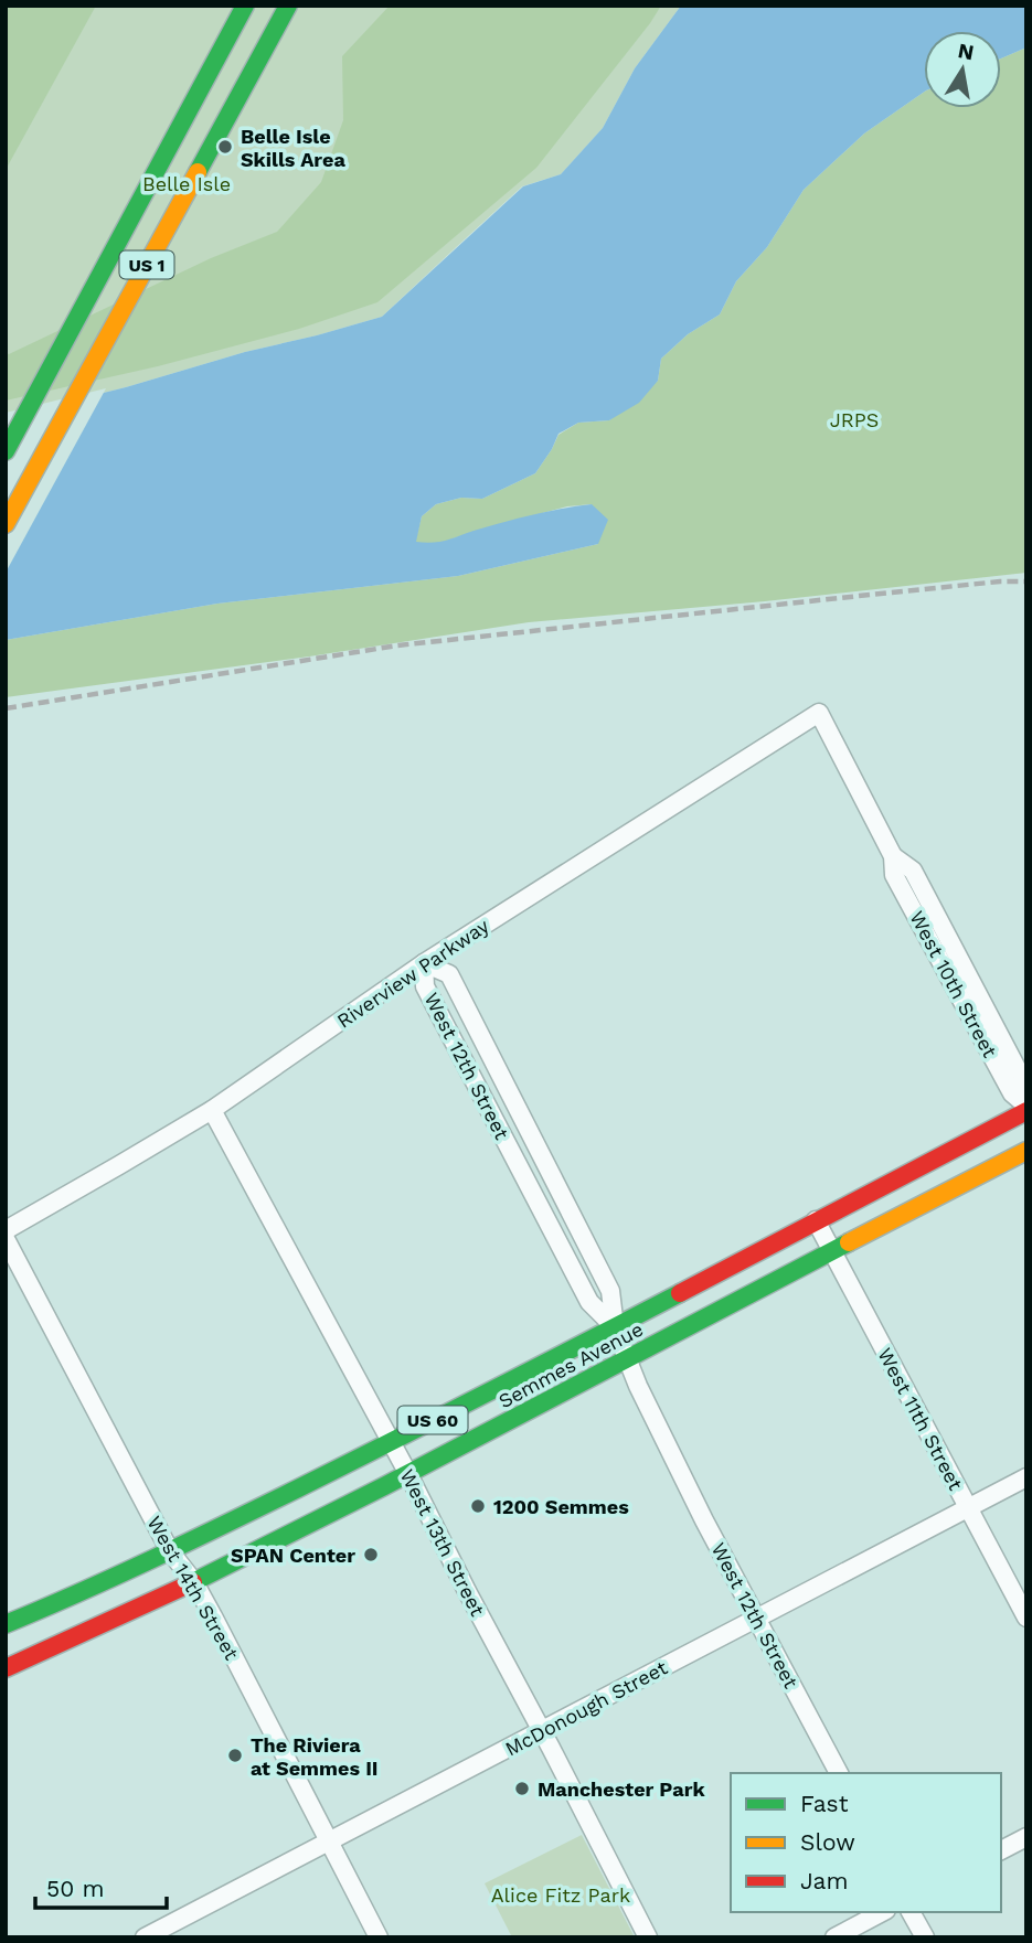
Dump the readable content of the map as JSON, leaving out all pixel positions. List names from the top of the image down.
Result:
{
  "streets": {
    "main road": ["US 1", "Semmes Avenue", "US 60"],
    "street": [
      "Riverview Parkway",
      "West 10th Street",
      "West 12th Street",
      "West 11th Street",
      "West 13th Street",
      "West 14th Street",
      "McDonough Street"
    ]
  },
  "crossings": [
    ["Riverview Parkway", "West 10th Street"],
    ["Riverview Parkway", "West 12th Street"],
    ["Riverview Parkway", "West 13th Street"],
    ["West 10th Street", "Semmes Avenue"],
    ["West 12th Street", "Semmes Avenue"],
    ["West 12th Street", "McDonough Street"],
    ["Semmes Avenue", "West 11th Street"],
    ["Semmes Avenue", "West 13th Street"],
    ["Semmes Avenue", "West 14th Street"],
    ["West 11th Street", "McDonough Street"],
    ["West 13th Street", "McDonough Street"],
    ["West 14th Street", "McDonough Street"]
  ],
  "parks": ["Belle Isle", "JRPS", "Alice Fitz Park"],
  "places": [
    "Belle Isle Skills Area",
    "1200 Semmes",
    "SPAN Center",
    "The Riviera at Semmes II",
    "Manchester Park"
  ],
  "legend": ["Fast", "Slow", "Jam"],
  "scale_bar": "50 m",
  "north": "top"
}
